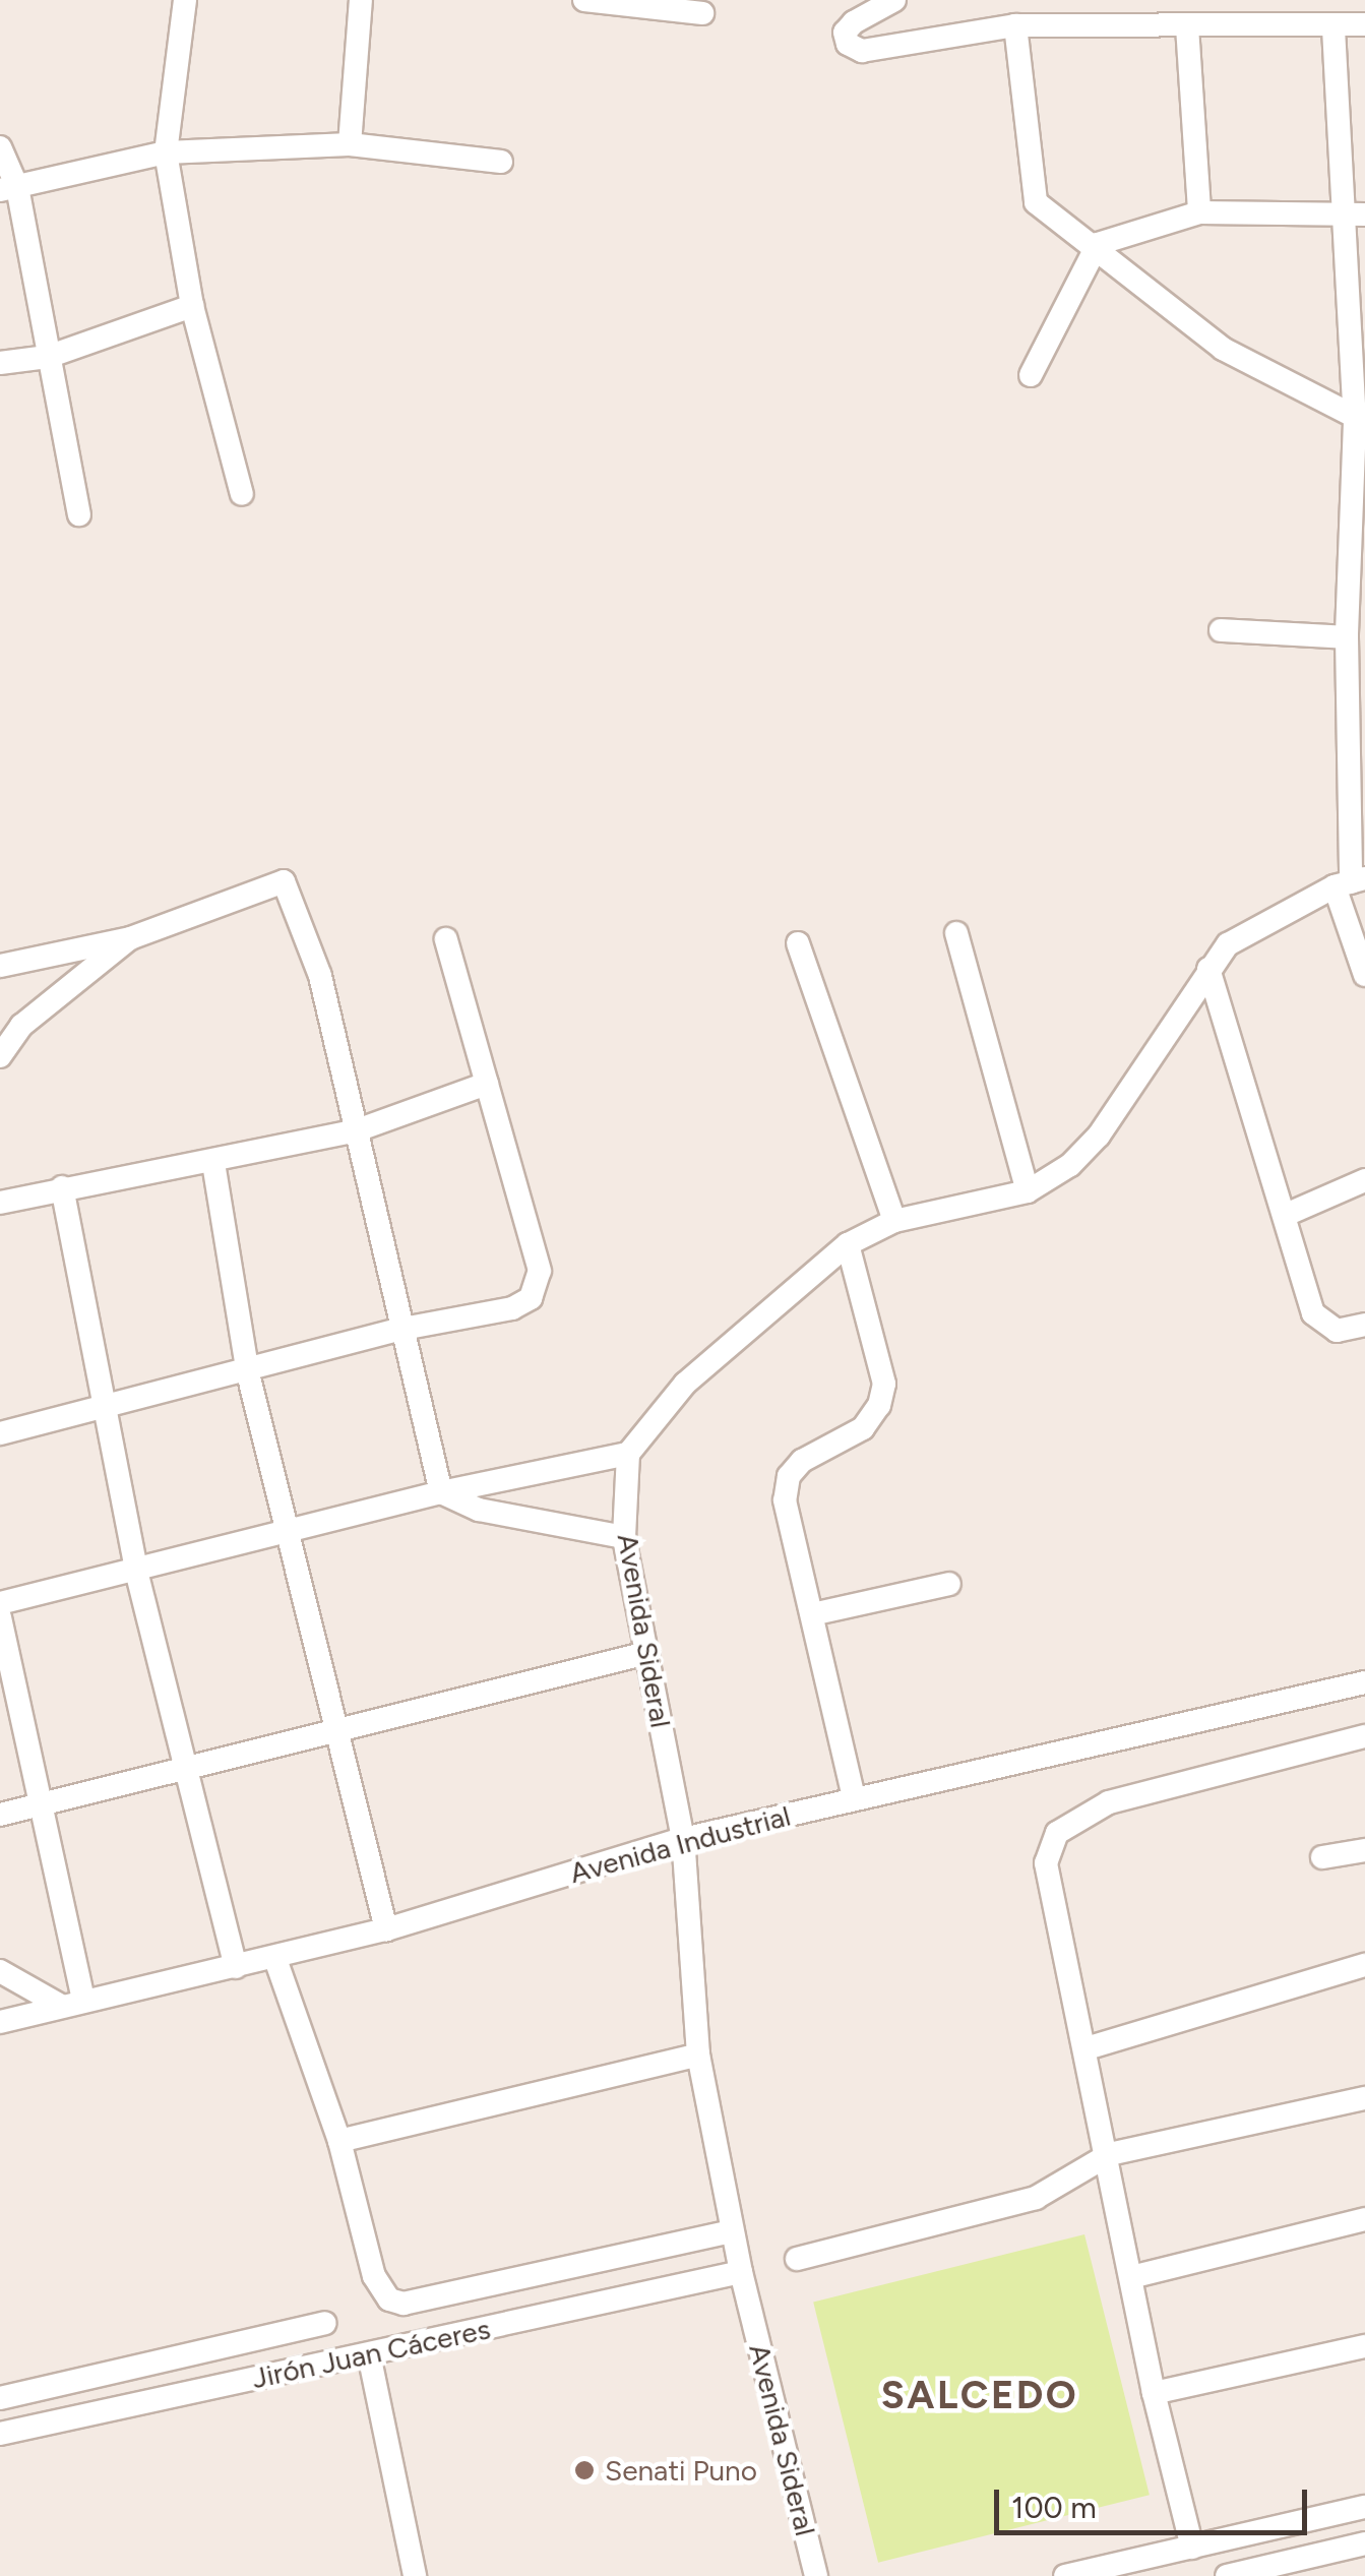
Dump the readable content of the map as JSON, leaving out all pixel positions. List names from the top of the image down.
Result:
{
  "streets": {
    "street": ["Avenida Sideral", "Avenida Industrial", "Jirón Juan Cáceres"]
  },
  "crossings": [
    ["Avenida Sideral", "Avenida Industrial"],
    ["Avenida Sideral", "Jirón Juan Cáceres"]
  ],
  "districts": ["SALCEDO"],
  "places": ["Senati Puno"],
  "scale_bar": "100 m"
}
